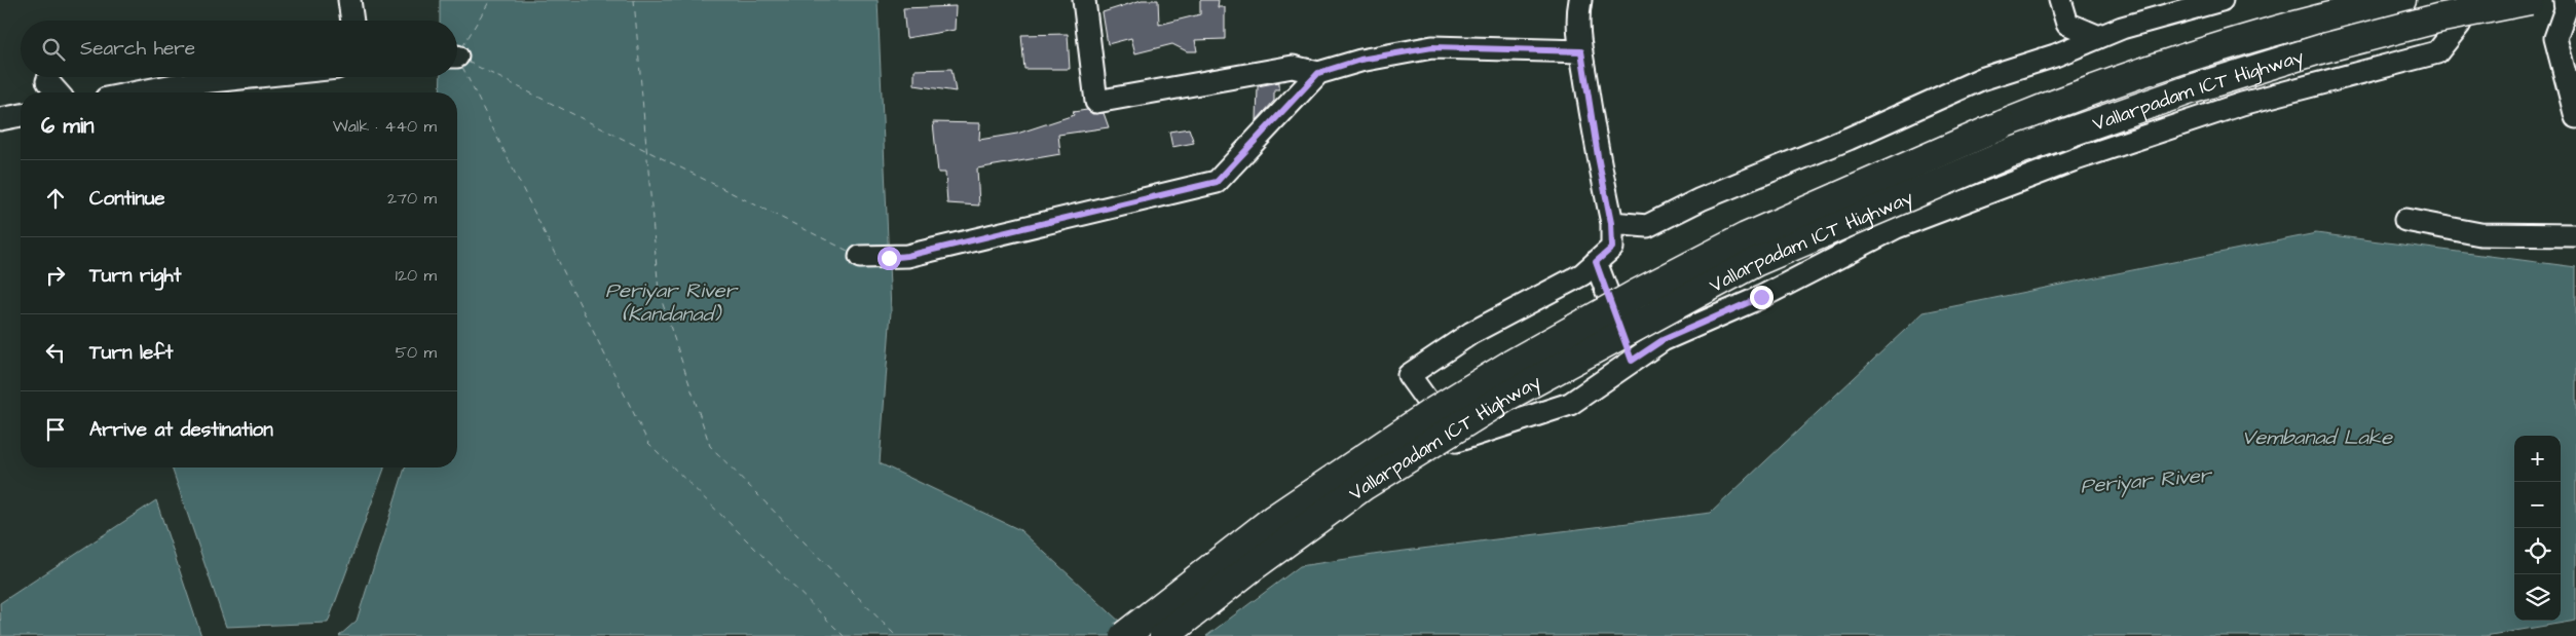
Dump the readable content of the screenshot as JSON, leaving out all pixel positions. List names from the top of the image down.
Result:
{
  "streets": {
    "highway": ["Vallarpadam ICT Highway"]
  },
  "water": ["Periyar River (Kandanad)", "Vembanad Lake", "Periyar River"],
  "page": {
    "search": "Search here",
    "heading": ["6 min", "Walk · 440 m"],
    "list": [
      ["Continue", "270 m"],
      ["Turn right", "120 m"],
      ["Turn left", "50 m"],
      "Arrive at destination"
    ],
    "map_buttons": ["+", "−"]
  }
}
